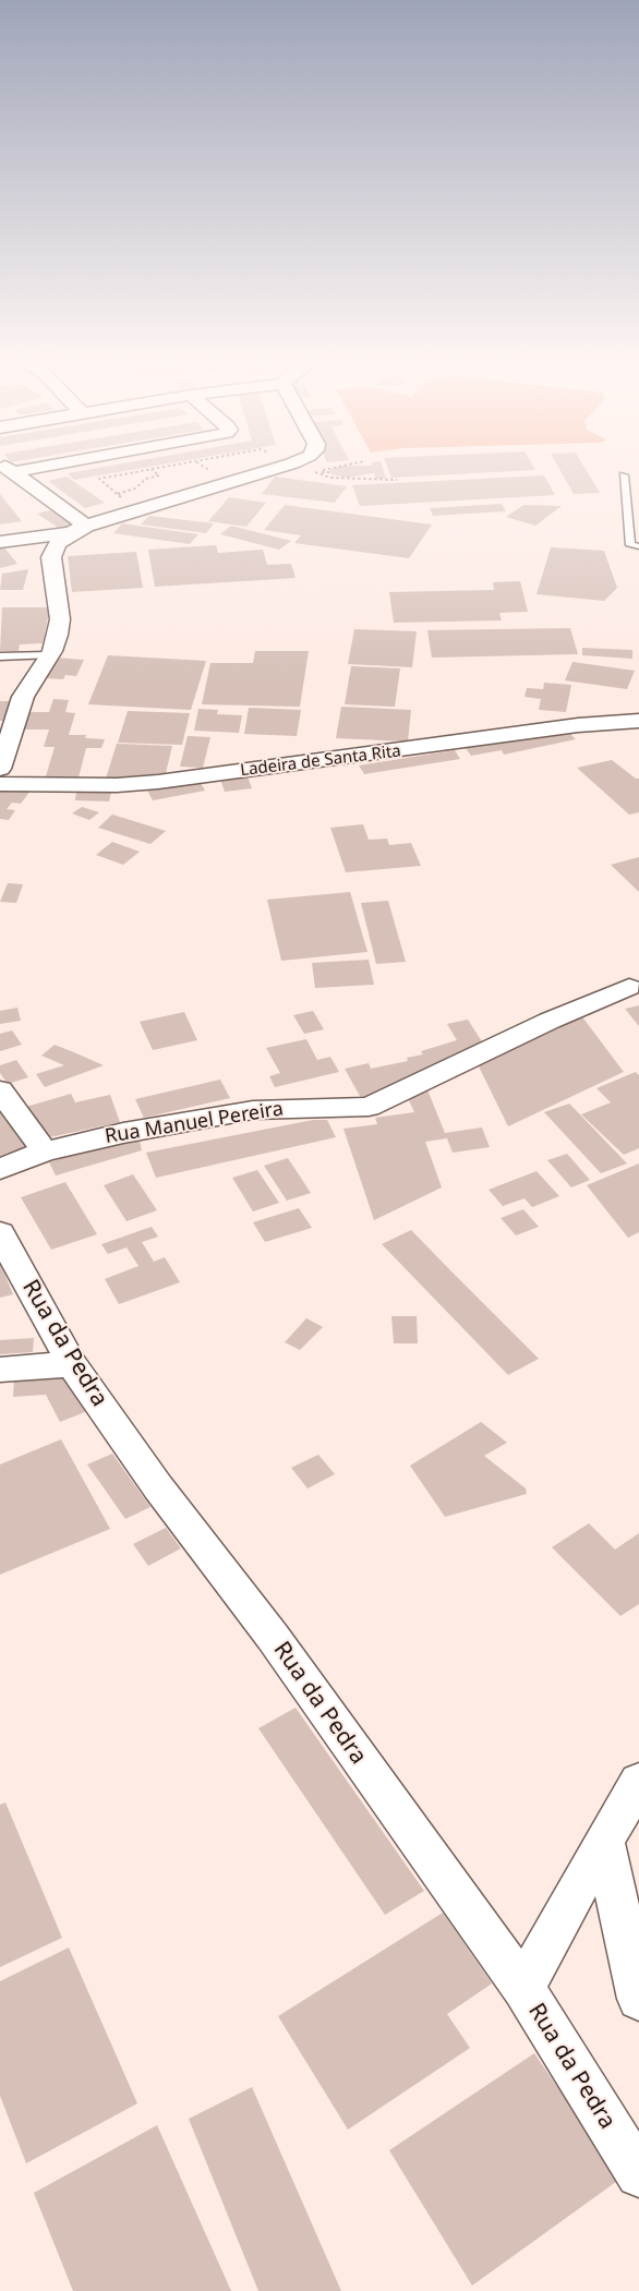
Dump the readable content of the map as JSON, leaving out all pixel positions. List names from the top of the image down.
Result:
{
  "streets": {
    "street": ["Ladeira de Santa Rita", "Rua Manuel Pereira", "Rua da Pedra"]
  }
}
